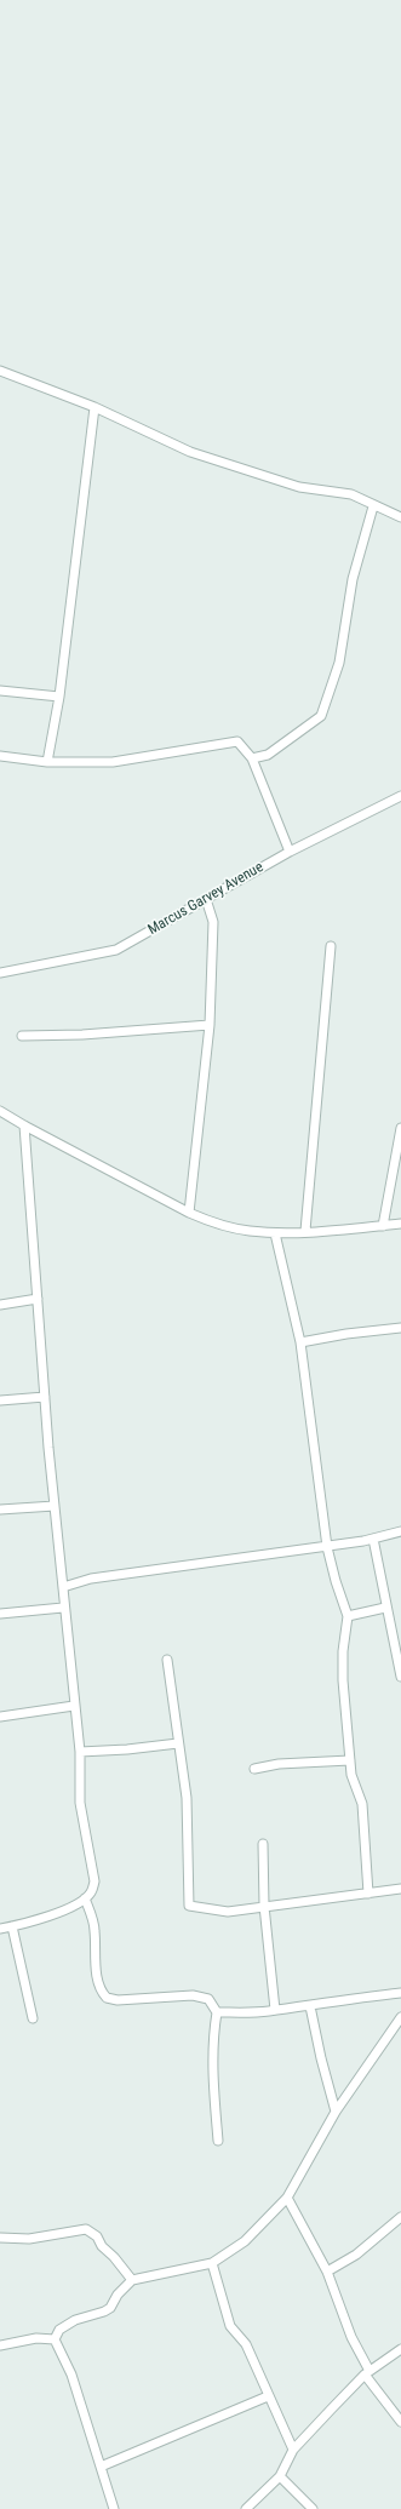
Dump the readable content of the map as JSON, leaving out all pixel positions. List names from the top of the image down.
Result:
{
  "streets": {
    "street": ["Marcus Garvey Avenue"]
  }
}
